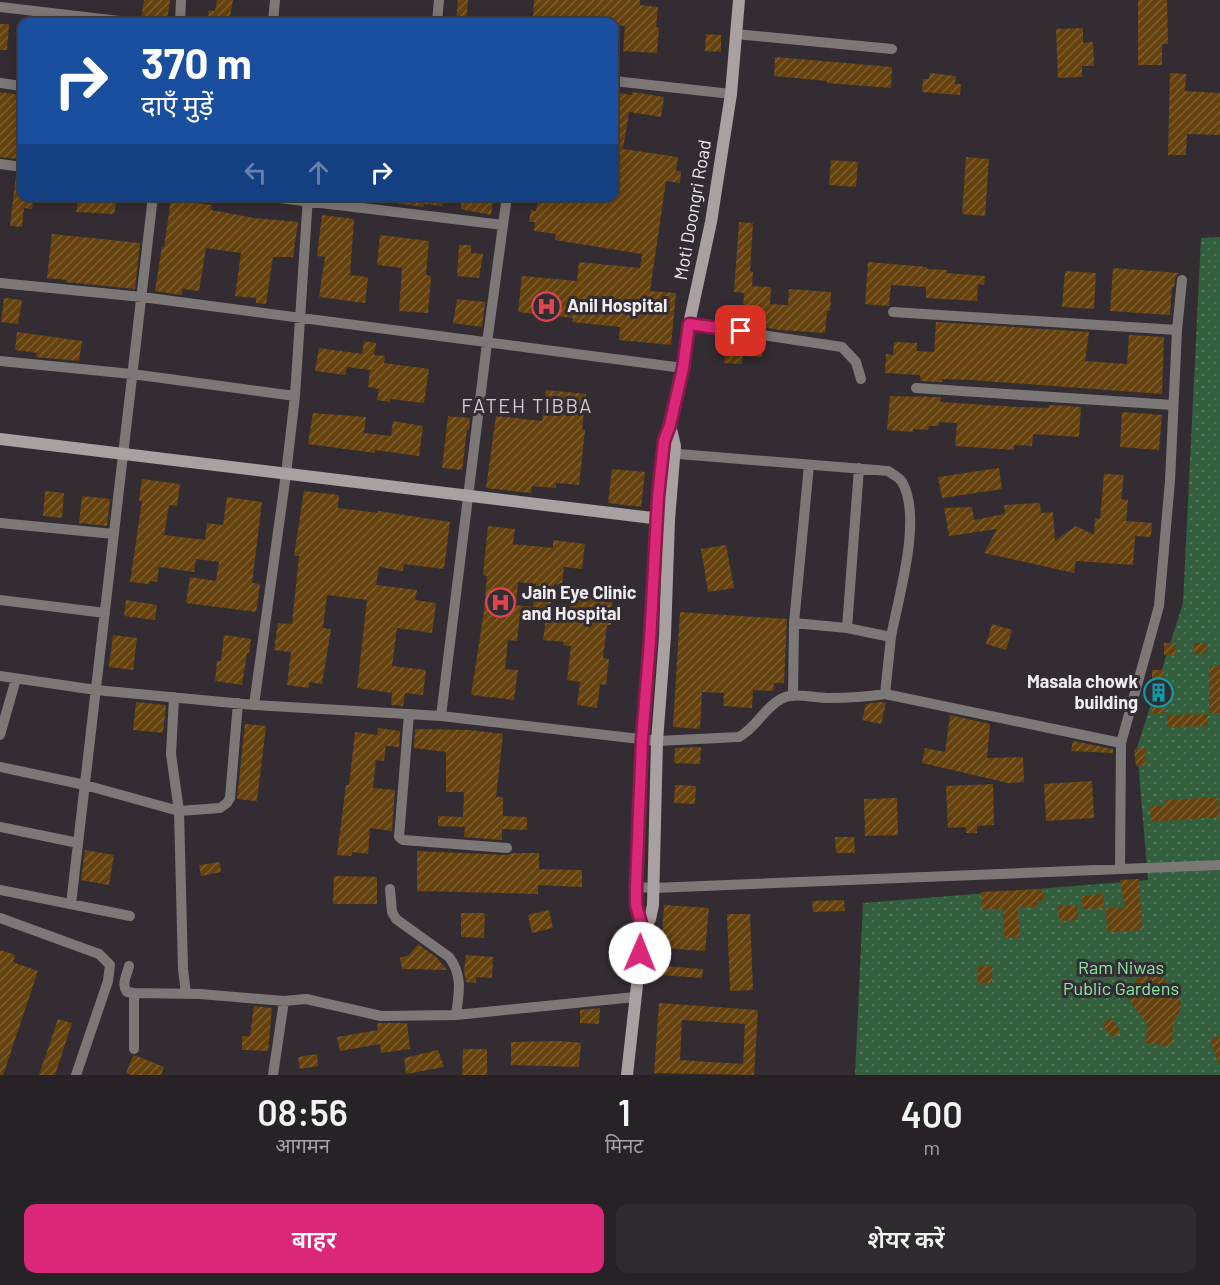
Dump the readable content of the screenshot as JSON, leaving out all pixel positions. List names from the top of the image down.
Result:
{
  "streets": {
    "street": ["Moti Doongri Road"]
  },
  "districts": ["FATEH TIBBA"],
  "parks": ["Ram Niwas Public Gardens"],
  "places": {
    "hospital": ["Anil Hospital", "Jain Eye Clinic and Hospital"],
    "building": ["Masala chowk building"]
  },
  "page": {
    "turn": ["370 m", "दाएँ मुड़ें"],
    "eta": [
      "08:56",
      "आगमन",
      "1",
      "मिनट",
      "400",
      "m"
    ],
    "buttons": ["बाहर", "शेयर करें"]
  }
}
